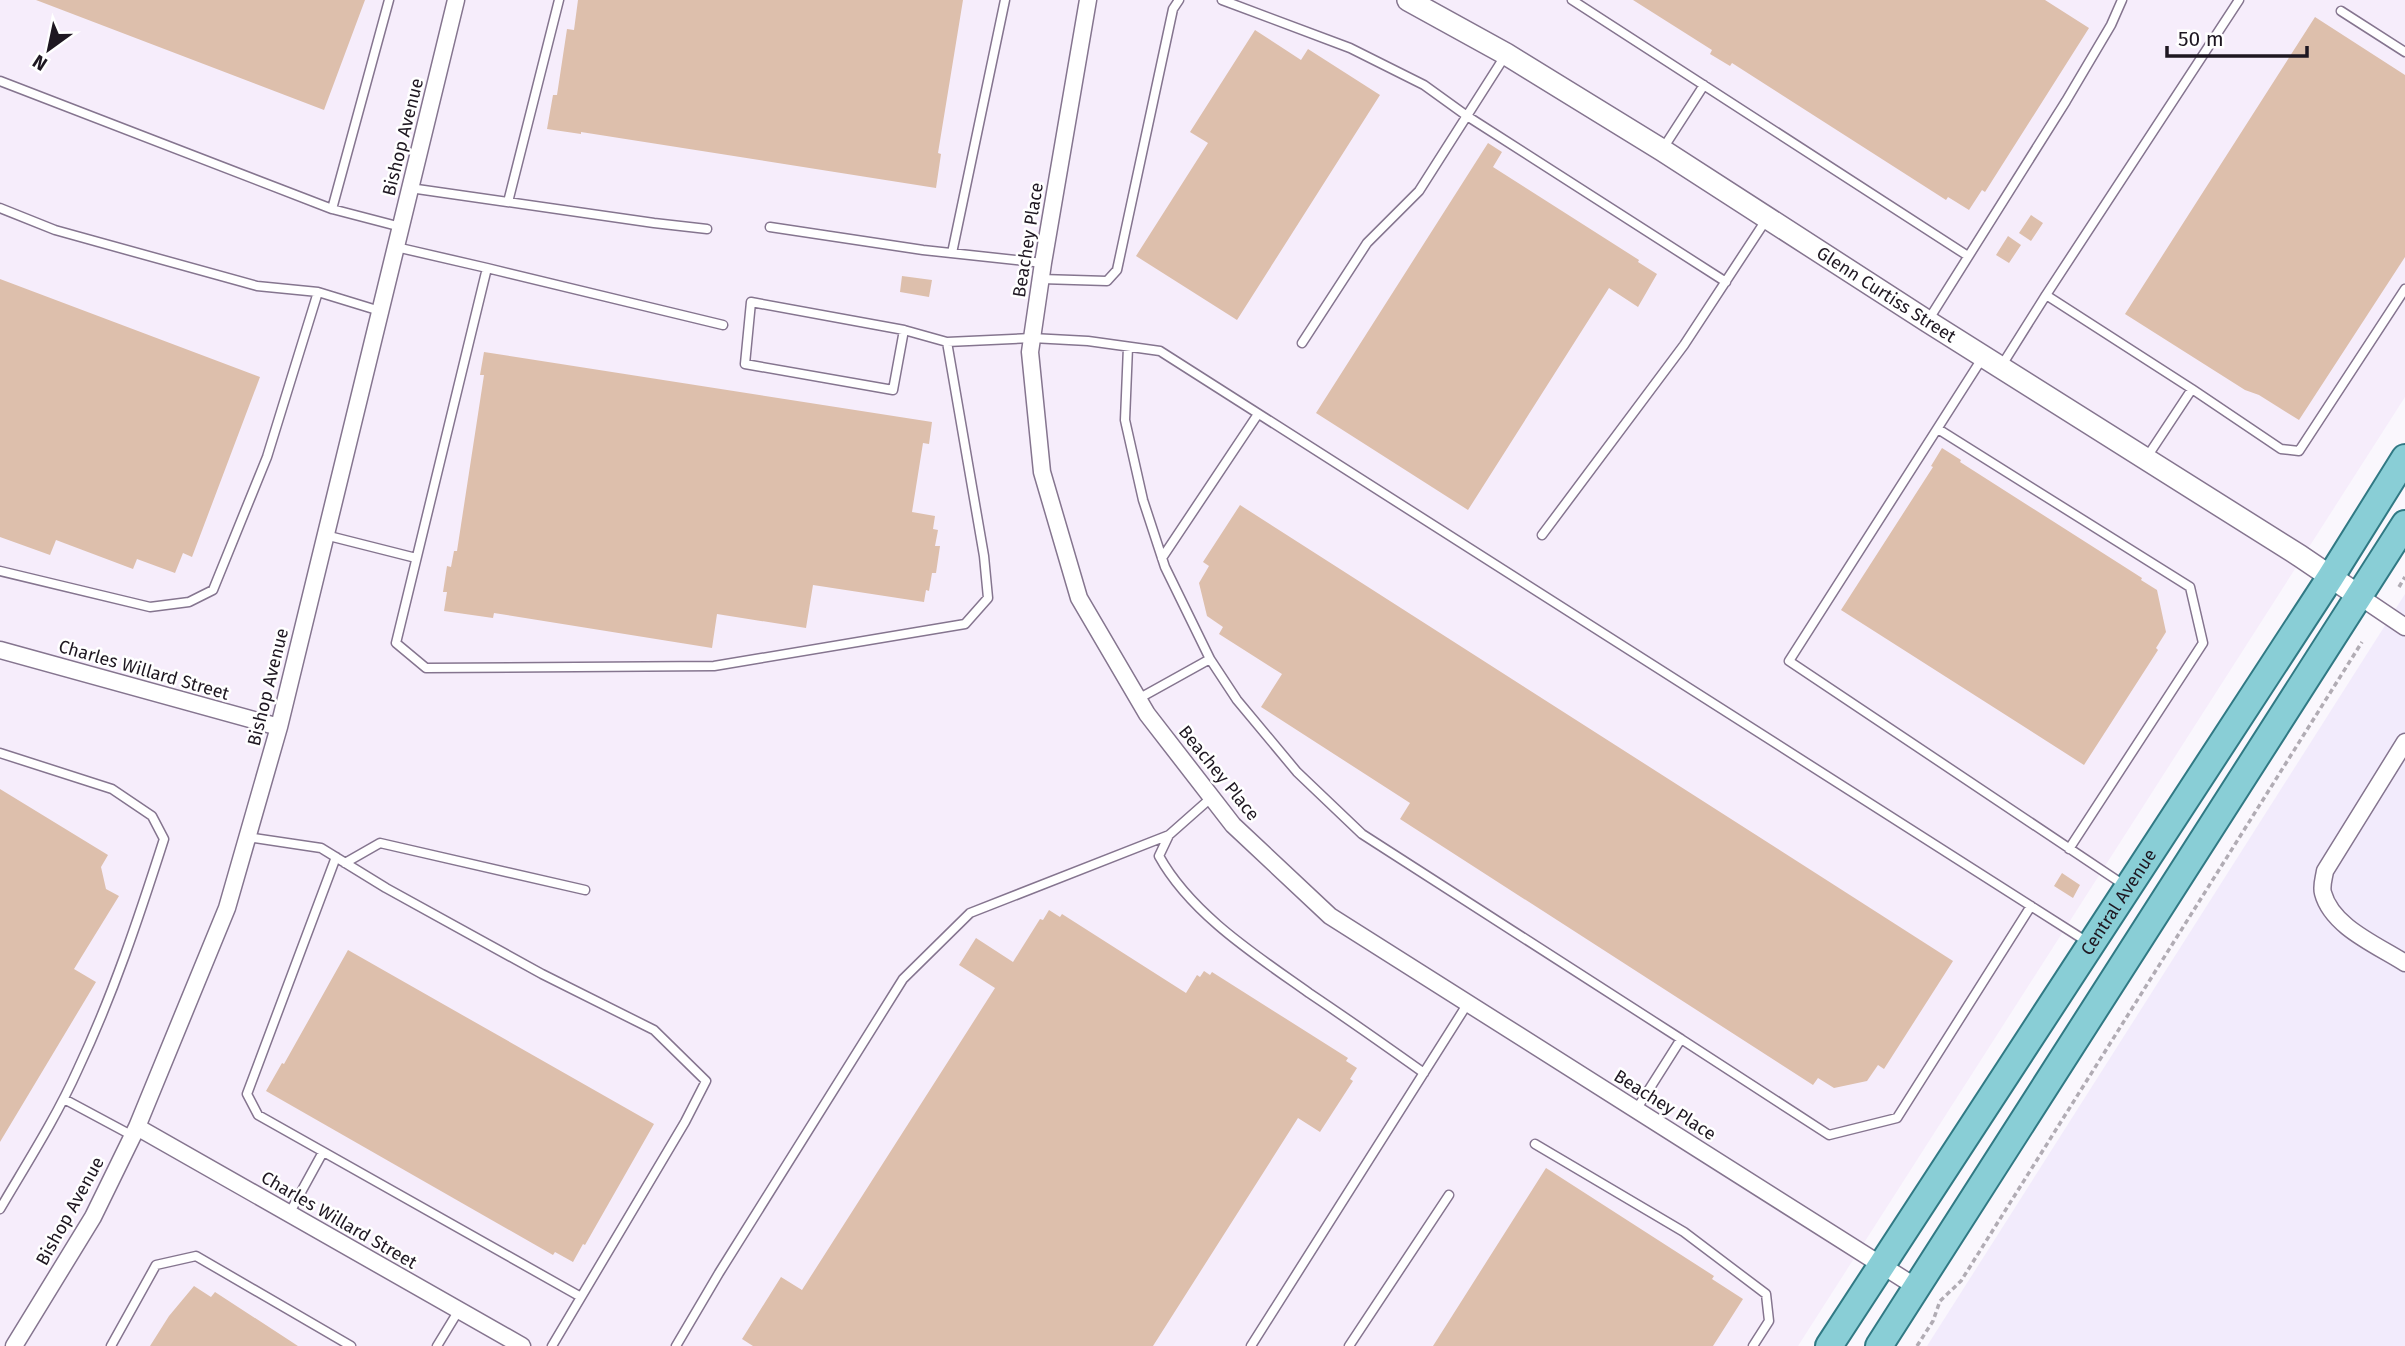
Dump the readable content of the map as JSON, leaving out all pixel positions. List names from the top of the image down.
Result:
{
  "streets": {
    "main road": ["Central Avenue"],
    "street": [
      "Bishop Avenue",
      "Beachey Place",
      "Glenn Curtiss Street",
      "Charles Willard Street"
    ]
  },
  "crossings": [
    ["Bishop Avenue", "Charles Willard Street"],
    ["Beachey Place", "Central Avenue"],
    ["Glenn Curtiss Street", "Central Avenue"]
  ],
  "scale_bar": "50 m",
  "north": "bottom left"
}
